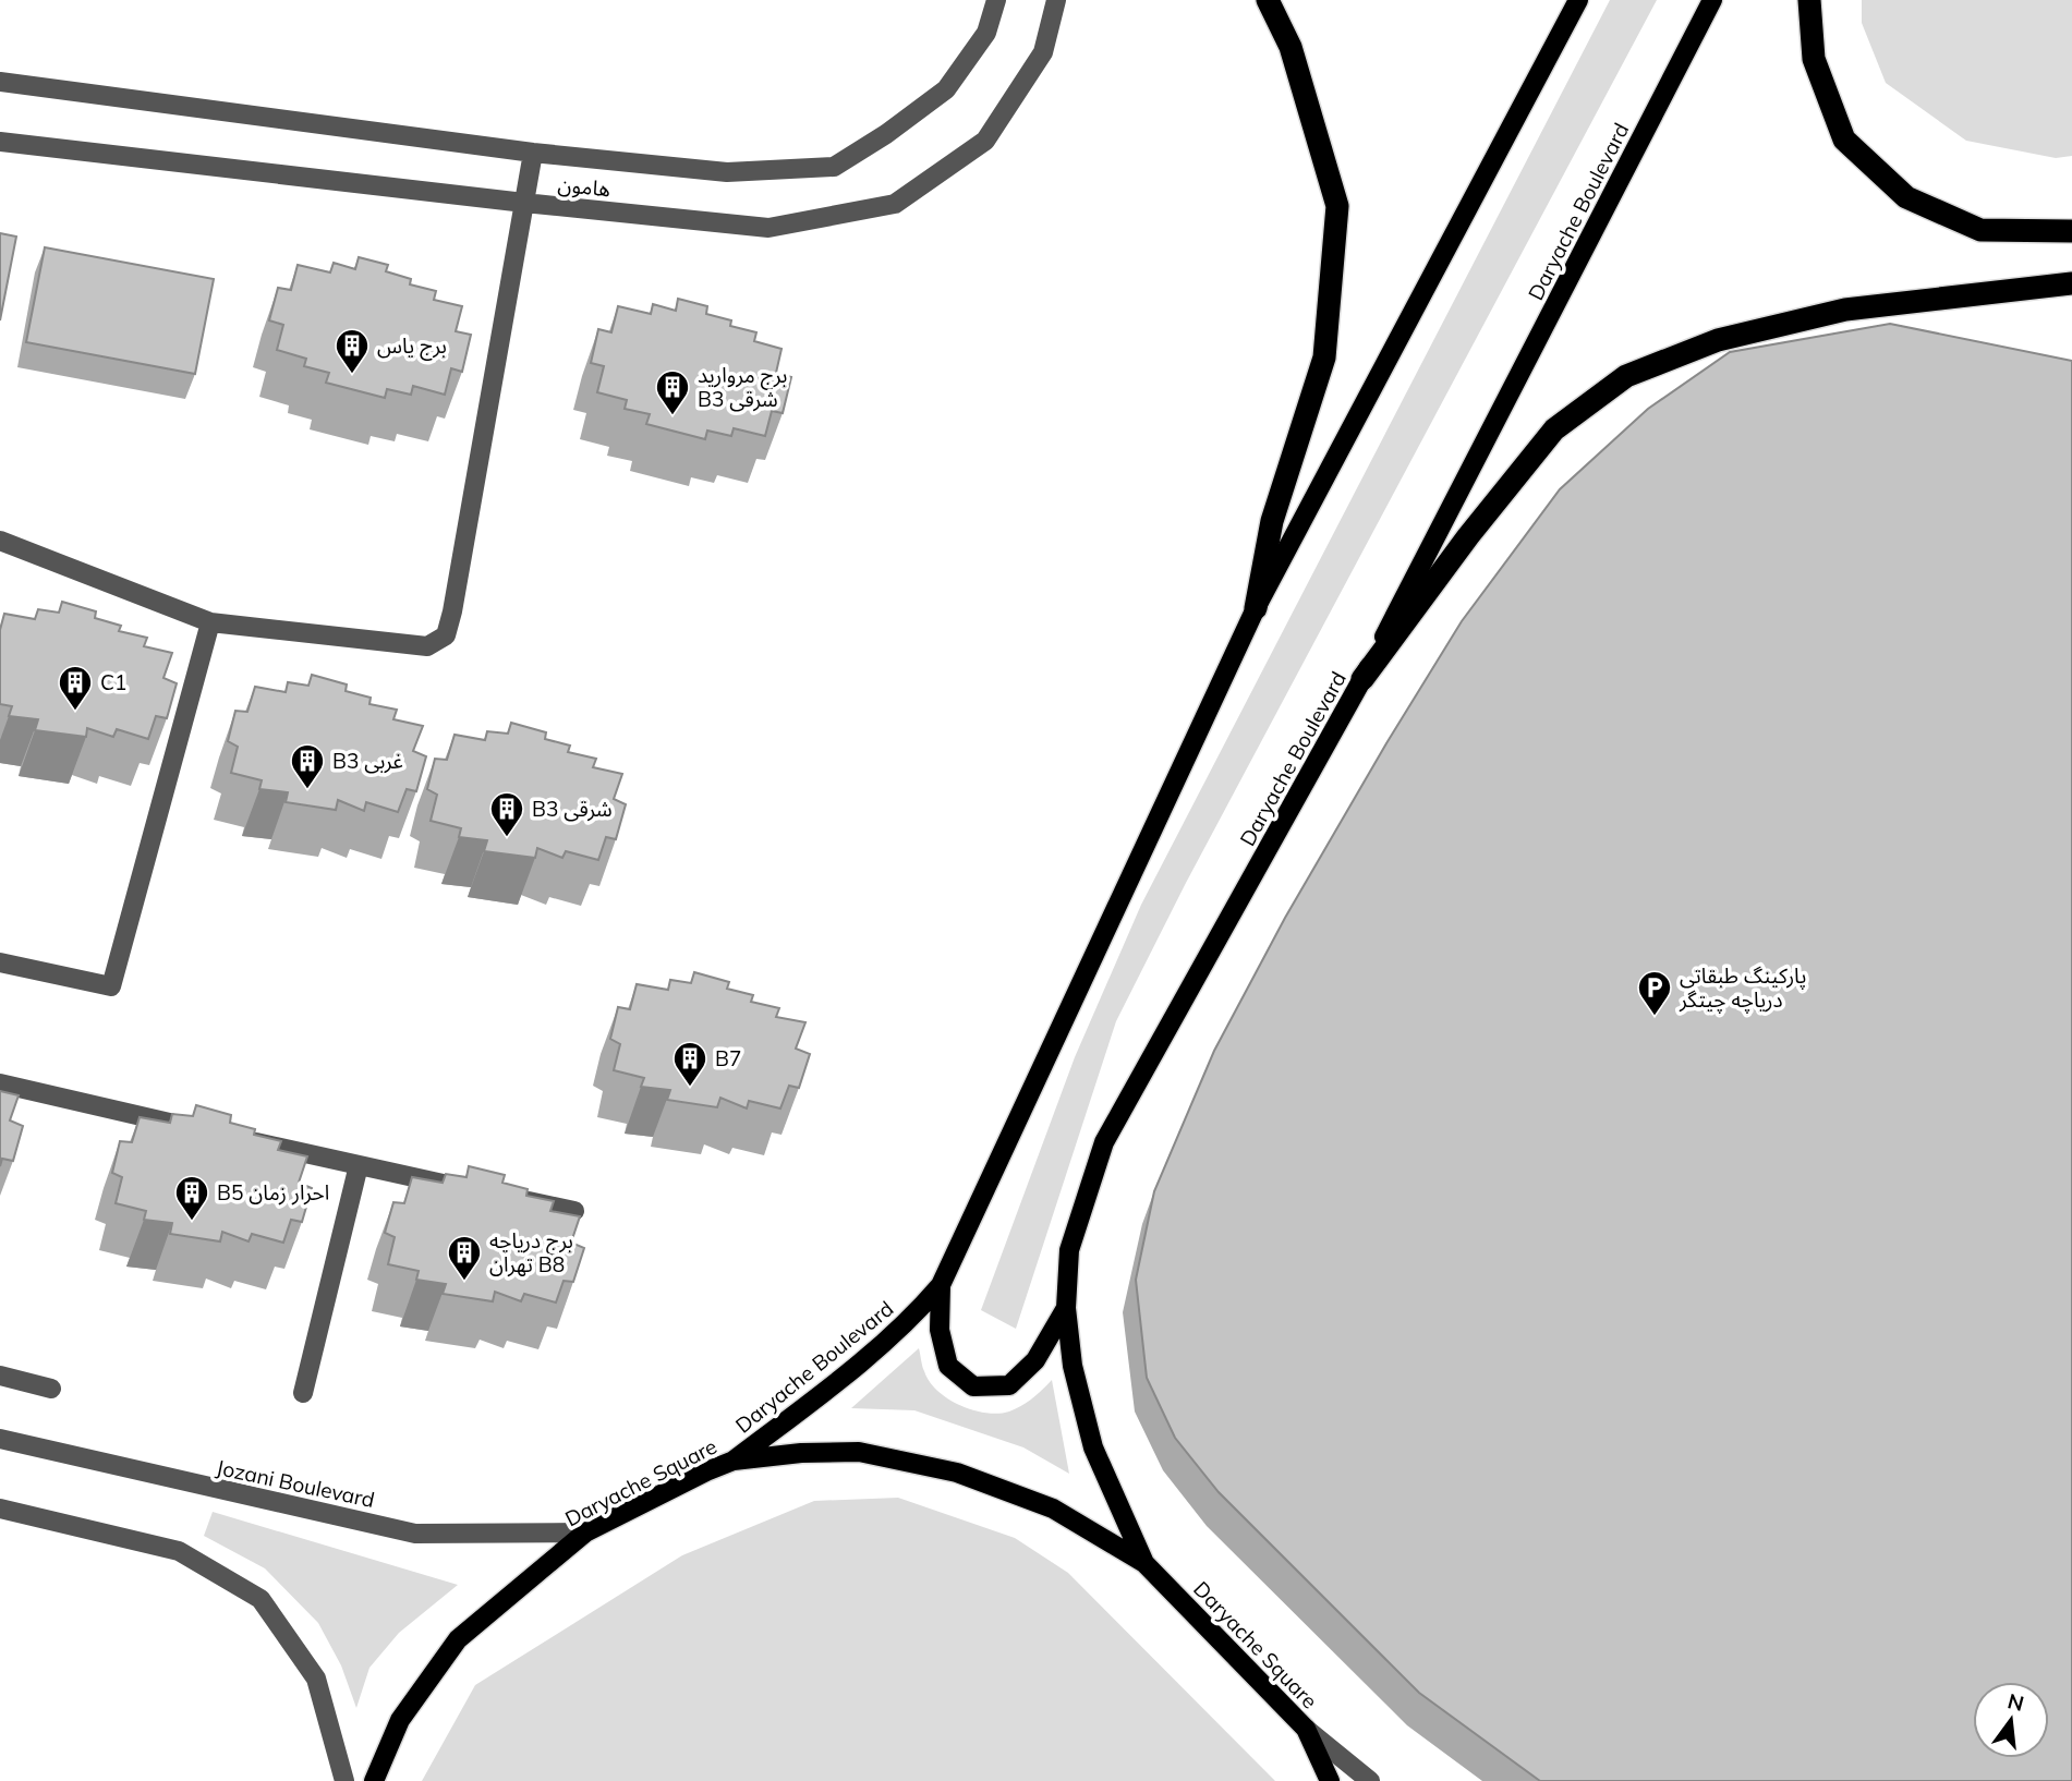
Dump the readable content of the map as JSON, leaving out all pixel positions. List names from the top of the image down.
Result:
{
  "streets": {
    "main road": ["Daryache Boulevard", "Daryache Square"],
    "street": ["هامون", "Jozani Boulevard"]
  },
  "crossings": [
    ["Daryache Boulevard", "Daryache Square"],
    ["Daryache Square", "Jozani Boulevard"]
  ],
  "places": {
    "building": [
      "برج یاس",
      "برج مروارید B3 شرقی",
      "C1",
      "B3 غربی",
      "B3 شرقی",
      "B7",
      "B5 احرار زمان",
      "برج دریاچه تهران B8"
    ],
    "parking": ["پارکینگ طبقاتی دریاچه چیتگر"]
  },
  "north": "top"
}
